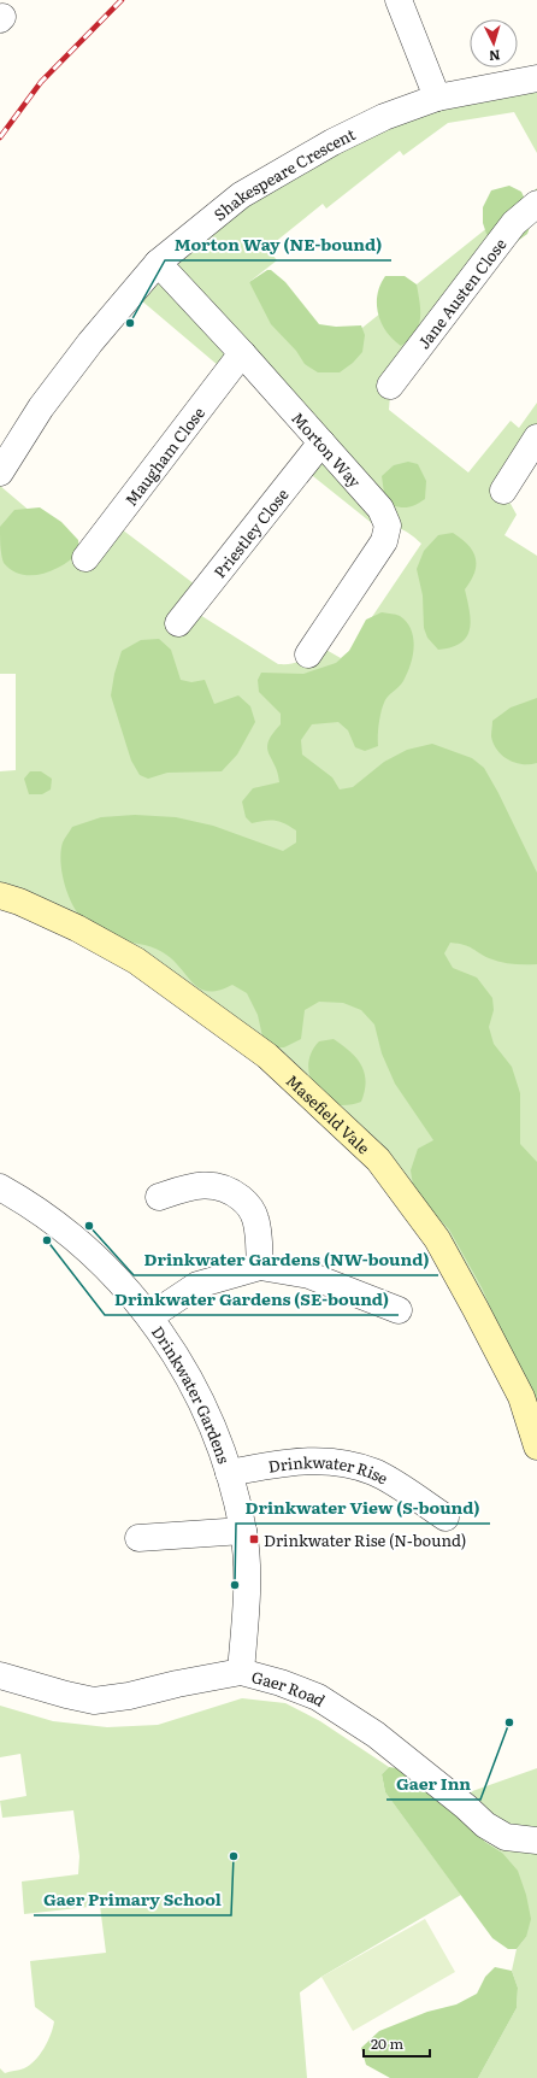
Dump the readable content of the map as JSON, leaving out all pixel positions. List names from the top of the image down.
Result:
{
  "streets": {
    "street": [
      "Shakespeare Crescent",
      "Jane Austen Close",
      "Morton Way",
      "Maugham Close",
      "Priestley Close",
      "Masefield Vale",
      "Drinkwater Gardens",
      "Drinkwater Rise",
      "Gaer Road"
    ]
  },
  "crossings": [
    ["Shakespeare Crescent", "Morton Way"],
    ["Morton Way", "Maugham Close"],
    ["Morton Way", "Priestley Close"],
    ["Drinkwater Gardens", "Drinkwater Rise"],
    ["Drinkwater Gardens", "Gaer Road"]
  ],
  "places": {
    "other": [
      "Morton Way (NE-bound)",
      "Drinkwater Gardens (NW-bound)",
      "Drinkwater Gardens (SE-bound)",
      "Drinkwater View (S-bound)",
      "Gaer Inn",
      "Gaer Primary School"
    ],
    "transit": ["Drinkwater Rise (N-bound)"]
  },
  "scale_bar": "20 m",
  "north": "bottom"
}
